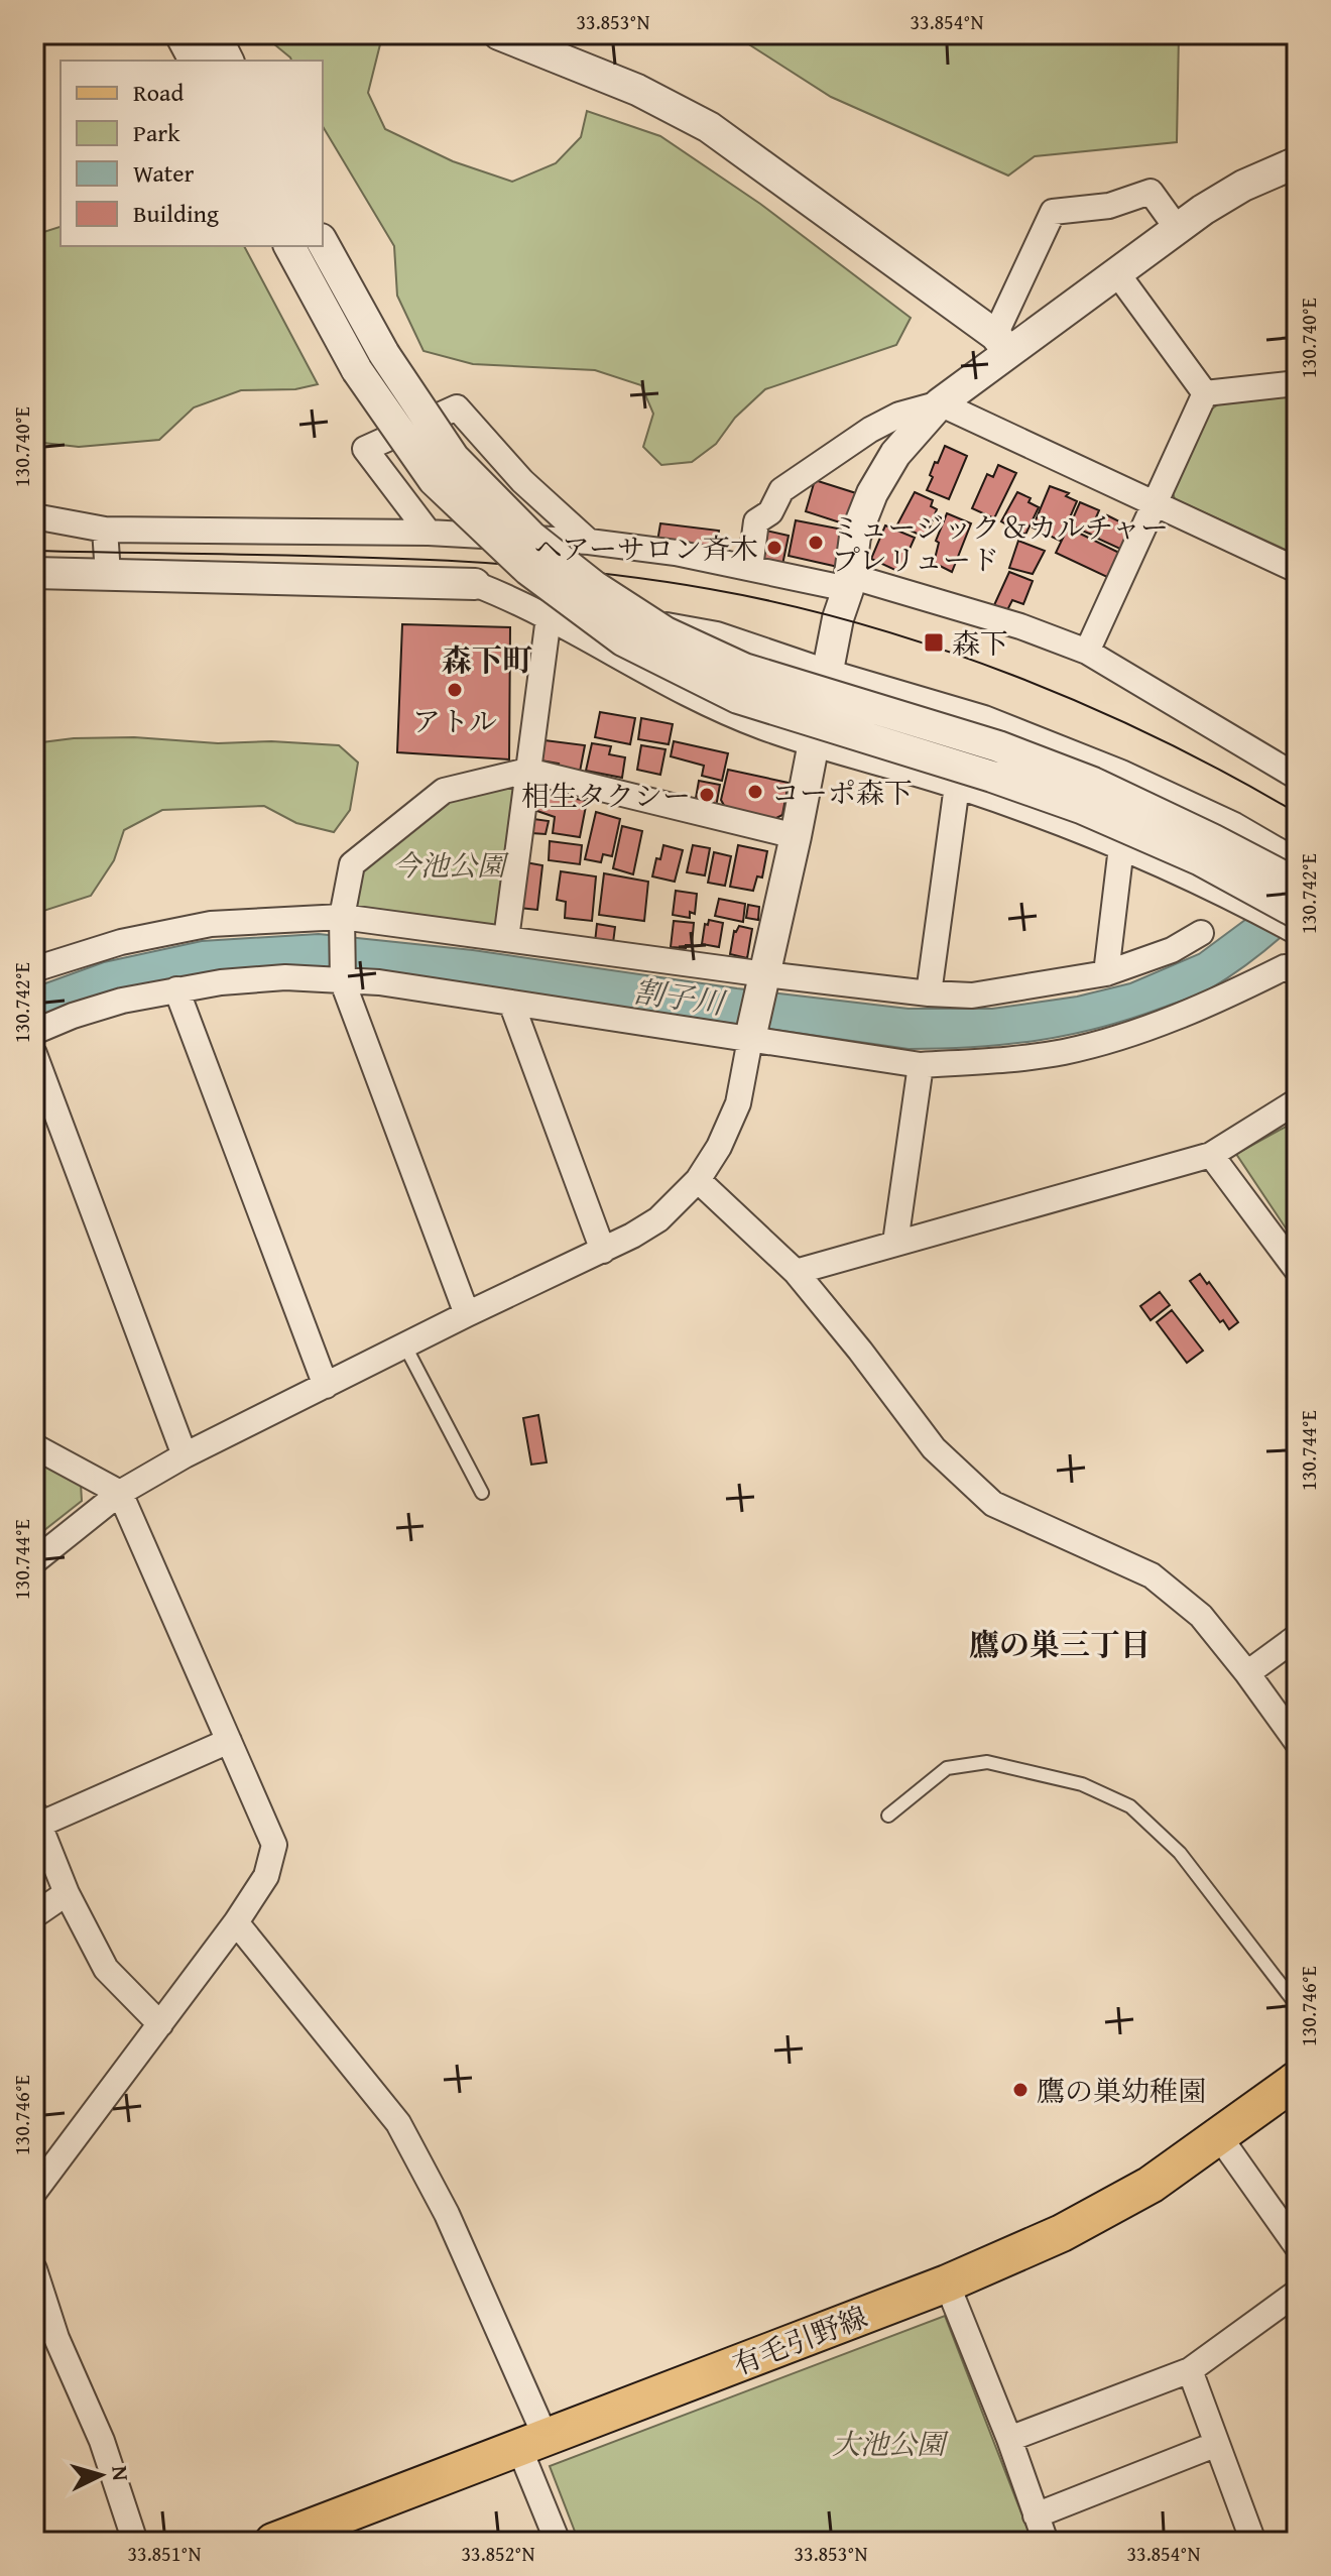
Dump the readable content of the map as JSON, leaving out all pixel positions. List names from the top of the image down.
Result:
{
  "streets": {
    "main road": ["有毛引野線"]
  },
  "districts": ["森下町", "鷹の巣三丁目"],
  "water": ["割子川"],
  "parks": ["今池公園", "大池公園"],
  "places": {
    "other": [
      "ミュージック＆カルチャー プレリュード",
      "ヘアーサロン斉木",
      "アトル",
      "コーポ森下",
      "相生タクシー",
      "鷹の巣幼稚園"
    ],
    "transit": ["森下"]
  },
  "legend": [
    "Road",
    "Park",
    "Water",
    "Building"
  ],
  "north": "right",
  "coordinates": [
    "33.853°N",
    "33.854°N",
    "130.740°E",
    "130.742°E",
    "130.744°E",
    "130.746°E",
    "33.851°N",
    "33.852°N"
  ]
}
